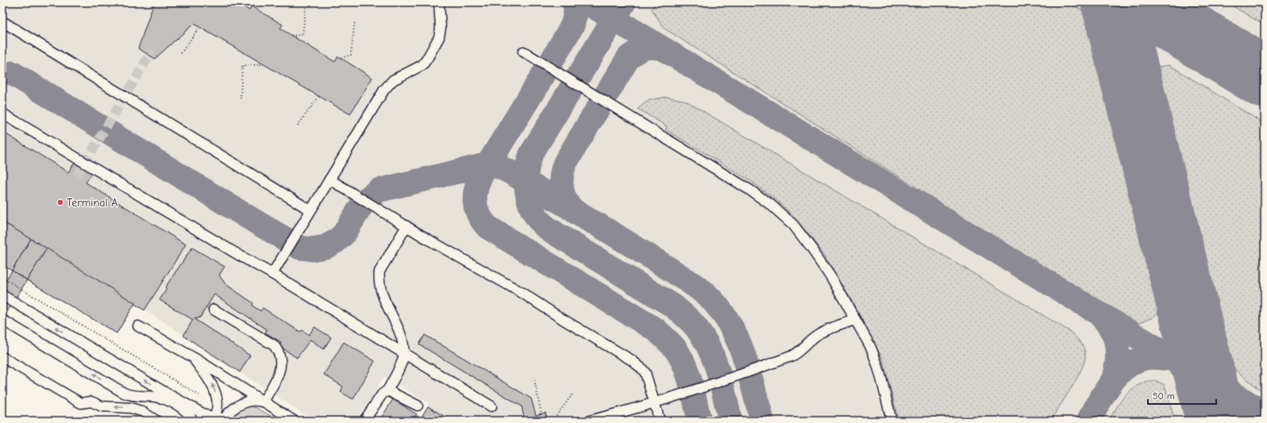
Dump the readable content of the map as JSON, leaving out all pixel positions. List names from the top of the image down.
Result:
{
  "places": ["Terminal A"],
  "scale_bar": "50 m"
}
